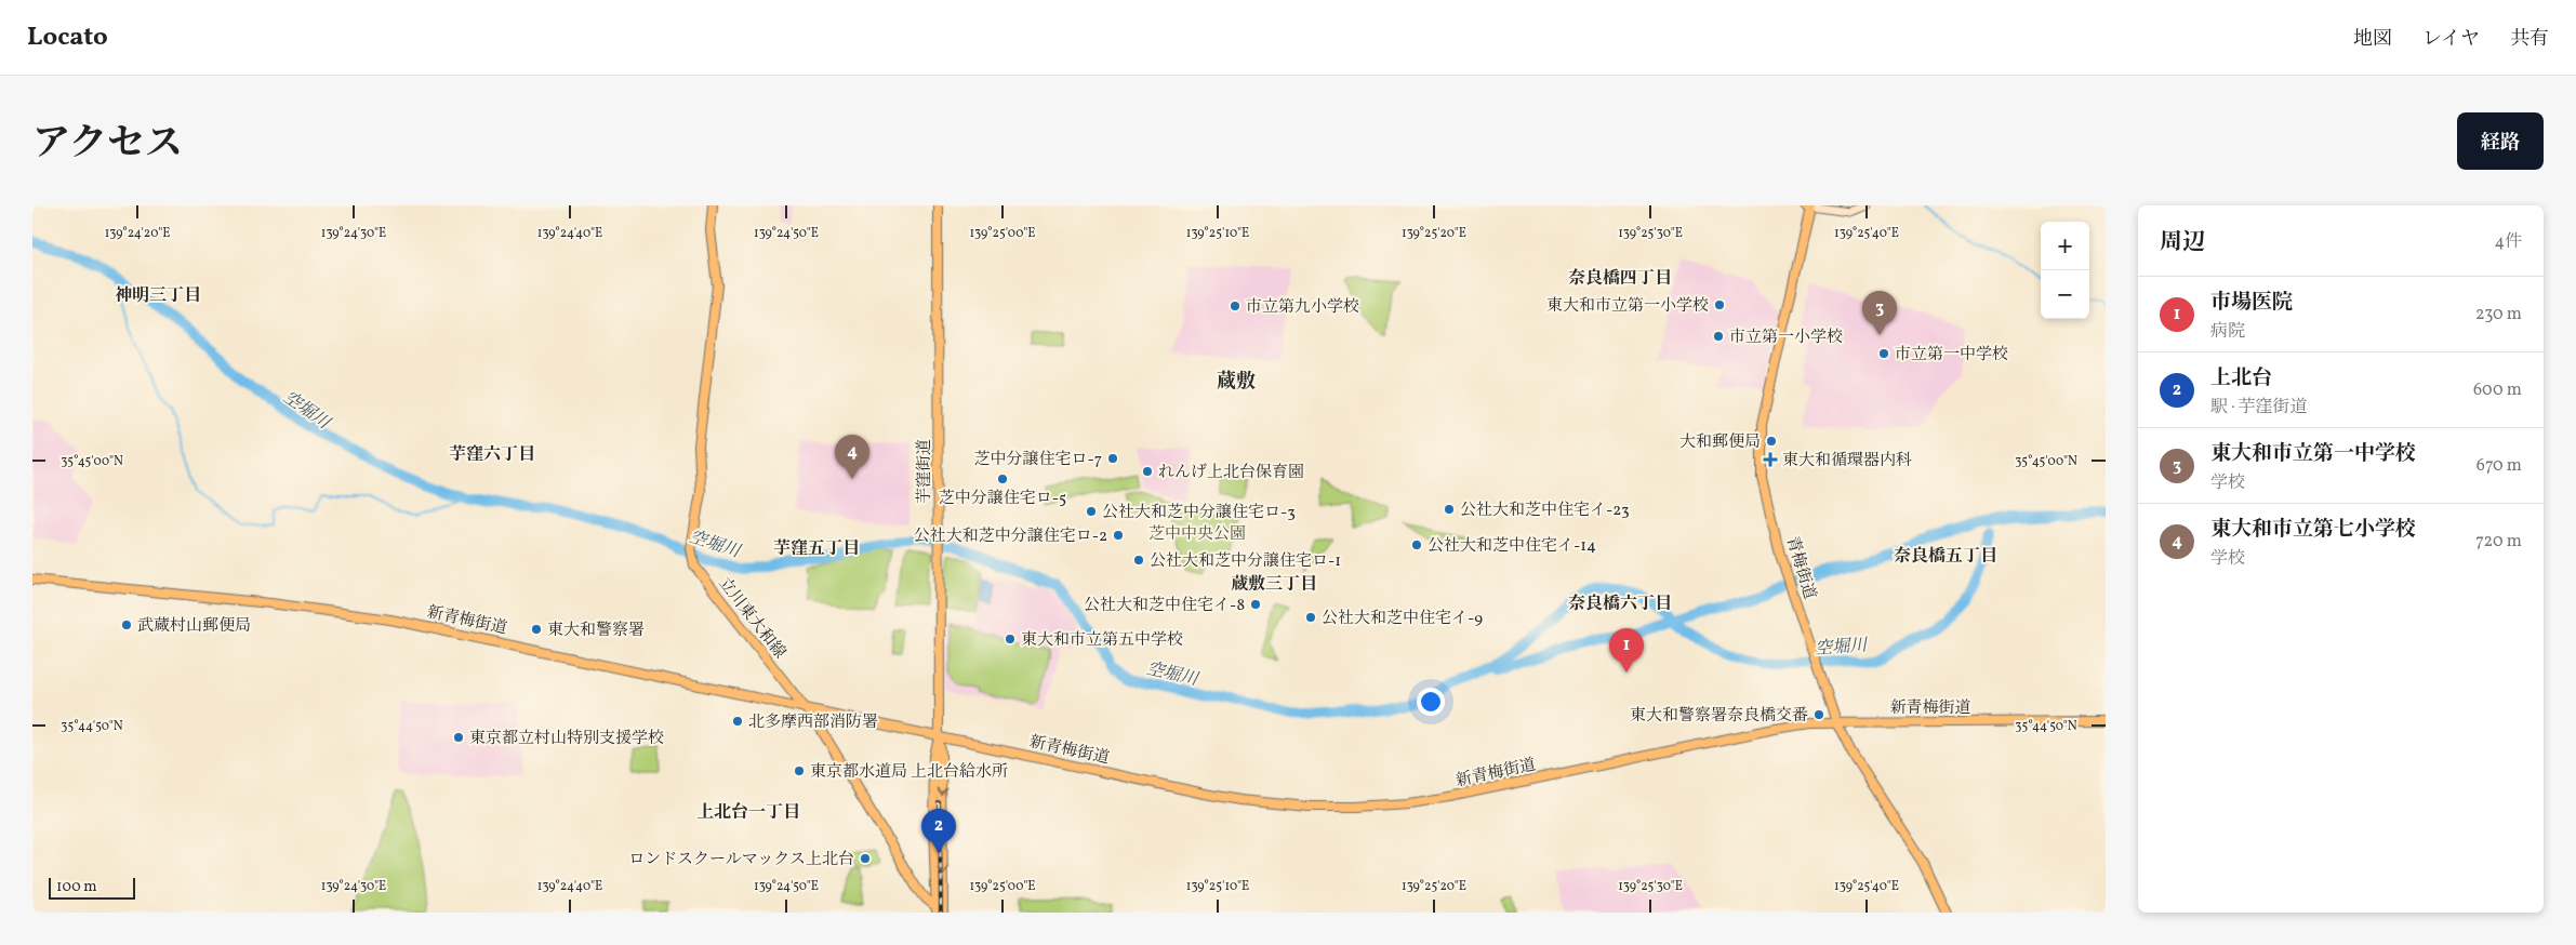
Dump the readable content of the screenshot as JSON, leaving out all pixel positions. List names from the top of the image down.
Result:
{
  "streets": {
    "main road": [
      "芋窪街道",
      "青梅街道",
      "立川東大和線",
      "新青梅街道"
    ]
  },
  "crossings": [
    ["芋窪街道", "立川東大和線"],
    ["芋窪街道", "新青梅街道"],
    ["青梅街道", "新青梅街道"],
    ["立川東大和線", "新青梅街道"]
  ],
  "districts": [
    "奈良橋四丁目",
    "神明三丁目",
    "蔵敷",
    "芋窪六丁目",
    "芋窪五丁目",
    "奈良橋五丁目",
    "蔵敷三丁目",
    "奈良橋六丁目",
    "上北台一丁目"
  ],
  "water": ["空堀川"],
  "parks": ["芝中中央公園"],
  "places": {
    "other": [
      "東大和市立第一小学校",
      "市立第九小学校",
      "市立第一小学校",
      "市立第一中学校",
      "大和郵便局",
      "芝中分譲住宅ロ-7",
      "れんげ上北台保育園",
      "芝中分譲住宅ロ-5",
      "公社大和芝中住宅イ-23",
      "公社大和芝中分譲住宅ロ-3",
      "公社大和芝中分譲住宅ロ-2",
      "公社大和芝中住宅イ-14",
      "公社大和芝中分譲住宅ロ-1",
      "公社大和芝中住宅イ-8",
      "公社大和芝中住宅イ-9",
      "武蔵村山郵便局",
      "東大和警察署",
      "東大和市立第五中学校",
      "東大和警察署奈良橋交番",
      "北多摩西部消防署",
      "東京都立村山特別支援学校",
      "東京都水道局 上北台給水所",
      "ロンドスクールマックス上北台"
    ],
    "health": ["東大和循環器内科"]
  },
  "scale_bar": "100 m",
  "page": {
    "header": "Locato",
    "nav": ["地図", "レイヤ", "共有"],
    "title": "アクセス",
    "buttons": "経路",
    "heading": ["周辺", "4件"],
    "map_buttons": ["+", "−"],
    "list": [
      {
        "mark": "1",
        "name": "市場医院",
        "note": "病院",
        "value": "230 m"
      },
      {
        "mark": "2",
        "name": "上北台",
        "note": "駅 · 芋窪街道",
        "value": "600 m"
      },
      {
        "mark": "3",
        "name": "東大和市立第一中学校",
        "note": "学校",
        "value": "670 m"
      },
      {
        "mark": "4",
        "name": "東大和市立第七小学校",
        "note": "学校",
        "value": "720 m"
      }
    ],
    "pins": [
      "3",
      "4",
      "1",
      "2"
    ],
    "scale": "100 m"
  },
  "coordinates": [
    "139°24'20\"E",
    "139°24'30\"E",
    "139°24'40\"E",
    "139°24'50\"E",
    "139°25'00\"E",
    "139°25'10\"E",
    "139°25'20\"E",
    "139°25'30\"E",
    "139°25'40\"E",
    "35°45'00\"N",
    "35°44'50\"N"
  ]
}
